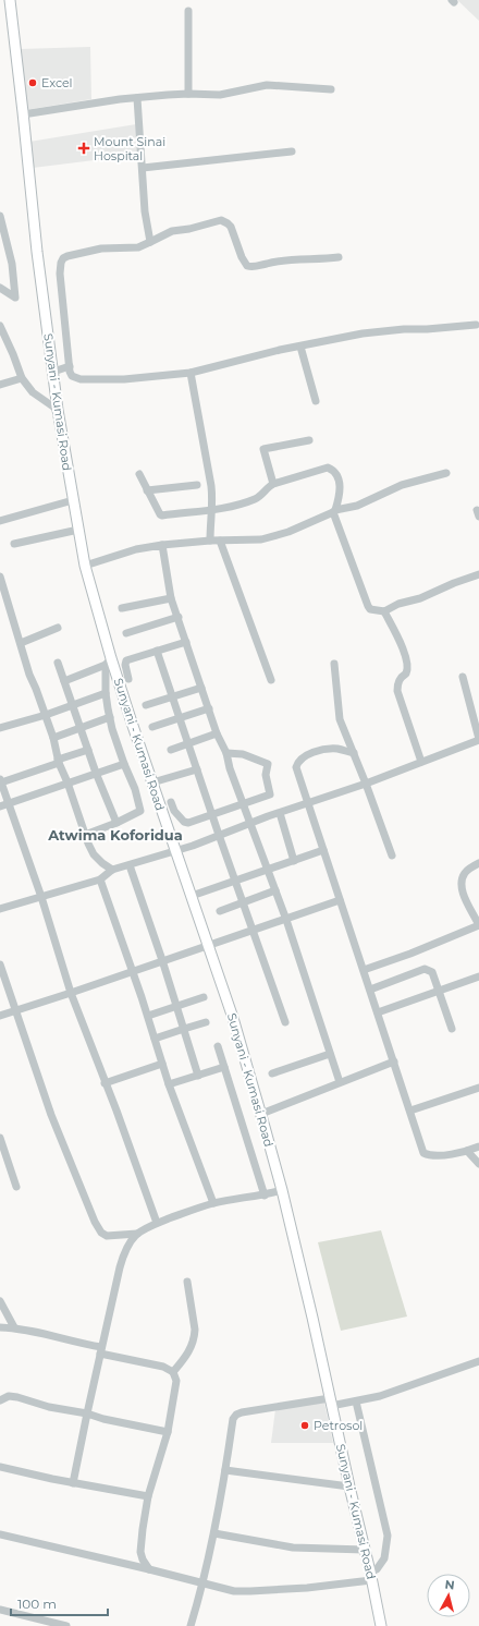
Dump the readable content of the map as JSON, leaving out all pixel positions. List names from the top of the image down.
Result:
{
  "streets": {
    "main road": ["Sunyani - Kumasi Road"]
  },
  "districts": ["Atwima Koforidua"],
  "places": {
    "other": ["Excel", "Petrosol"],
    "health": ["Mount Sinai Hospital"]
  },
  "scale_bar": "100 m",
  "north": "top"
}
